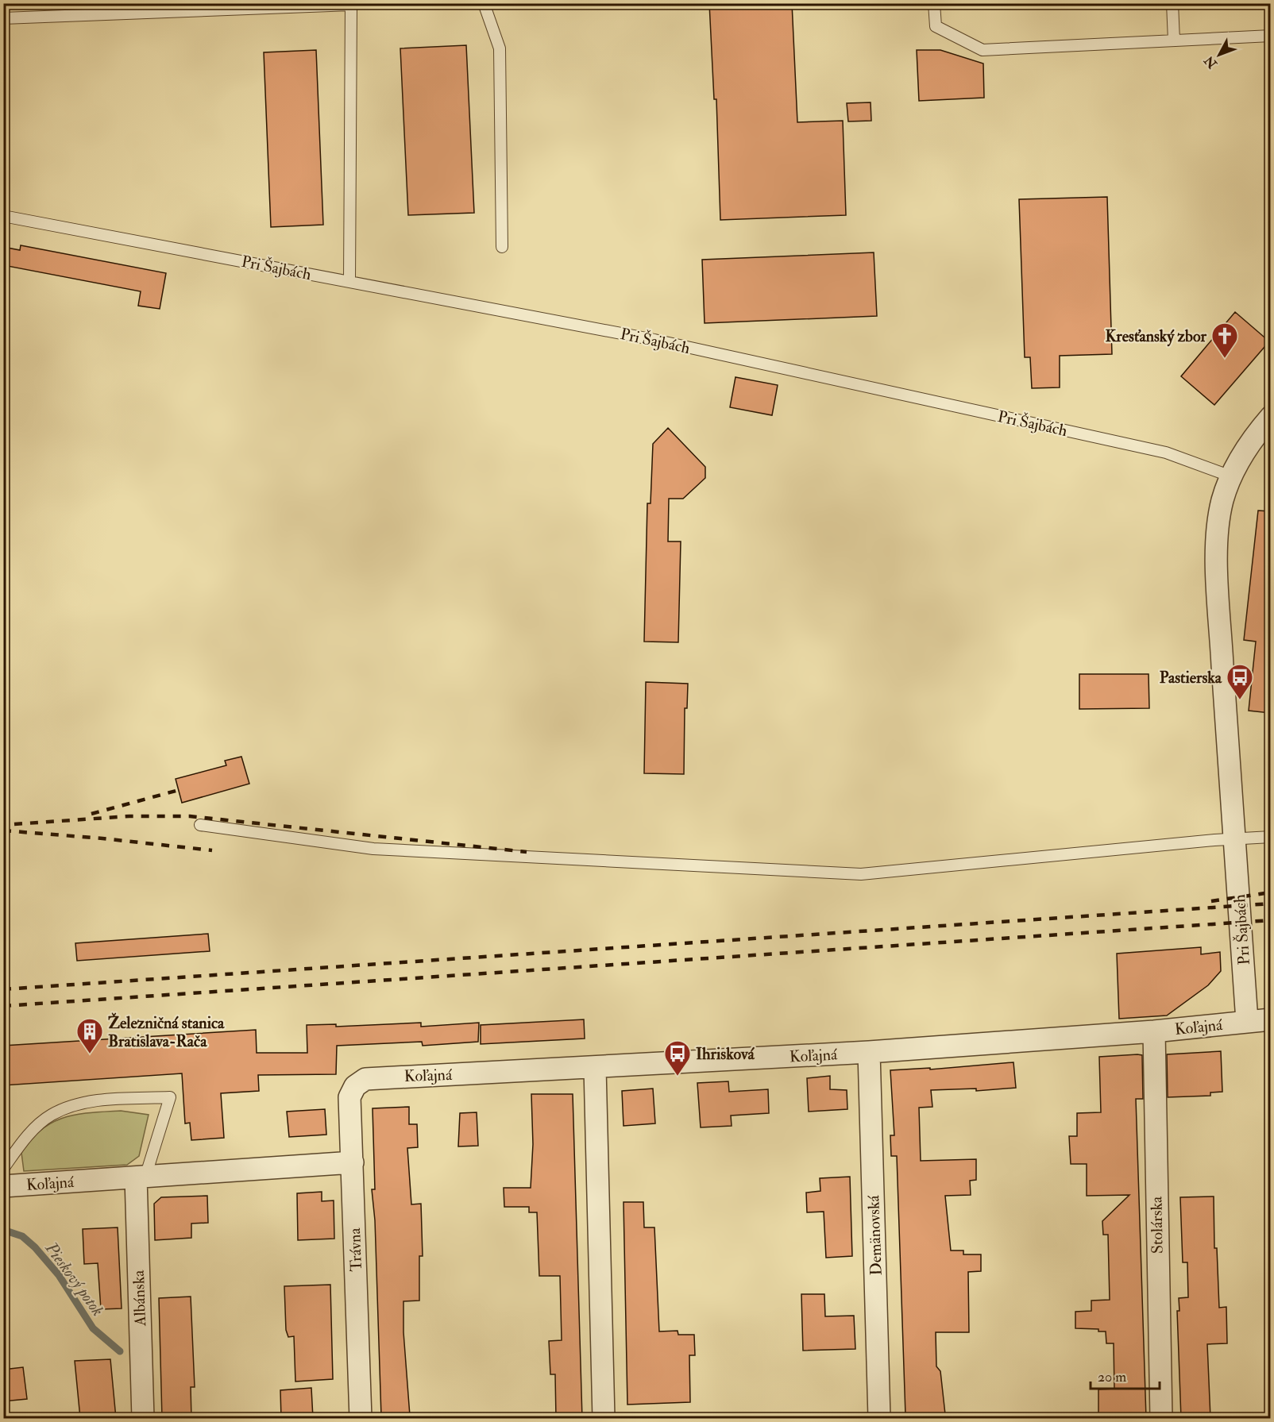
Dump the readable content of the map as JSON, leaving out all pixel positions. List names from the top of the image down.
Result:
{
  "streets": {
    "street": [
      "Pri Šajbách",
      "Koľajná",
      "Stolárska",
      "Demänovská",
      "Trávna",
      "Albánska"
    ]
  },
  "crossings": [
    ["Pri Šajbách", "Koľajná"],
    ["Koľajná", "Stolárska"],
    ["Koľajná", "Demänovská"],
    ["Koľajná", "Trávna"],
    ["Koľajná", "Albánska"]
  ],
  "water": ["Pieskový potok"],
  "places": {
    "church": ["Kresťanský zbor"],
    "bus stop": ["Pastierska", "Ihrisková"],
    "building": ["Železničná stanica Bratislava-Rača"]
  },
  "scale_bar": "20 m",
  "north": "bottom left"
}
